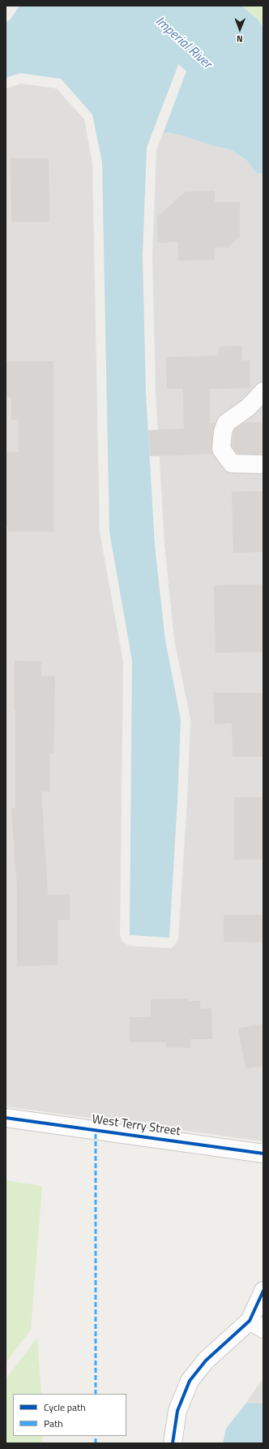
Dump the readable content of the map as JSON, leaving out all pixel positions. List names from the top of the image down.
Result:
{
  "streets": {
    "street": ["West Terry Street"]
  },
  "water": ["Imperial River"],
  "legend": ["Cycle path", "Path"],
  "north": "bottom"
}
